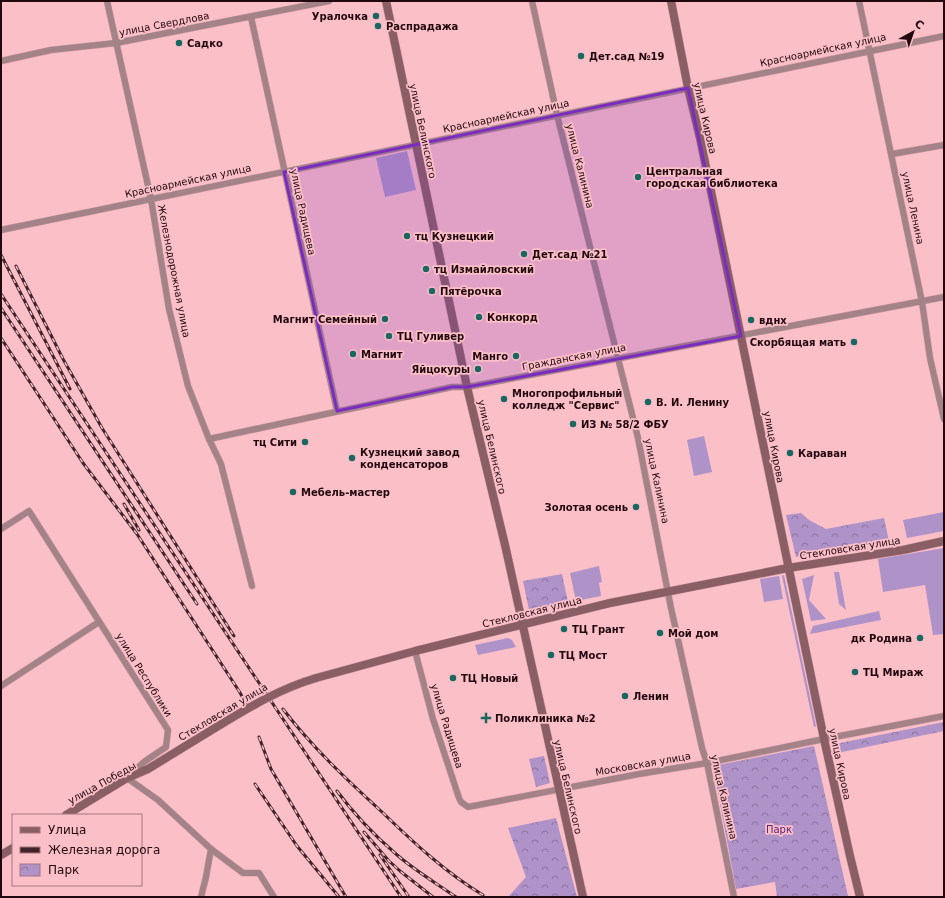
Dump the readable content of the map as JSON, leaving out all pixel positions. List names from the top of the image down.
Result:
{
  "streets": {
    "street": [
      "улица Свердлова",
      "Красноармейская улица",
      "улица Кирова",
      "улица Белинского",
      "улица Калинина",
      "улица Ленина",
      "улица Радищева",
      "Железнодорожная улица",
      "Гражданская улица",
      "Стекловская улица",
      "улица Республики",
      "Московская улица",
      "улица Победы"
    ]
  },
  "crossings": [
    ["улица Свердлова", "улица Радищева"],
    ["улица Свердлова", "Железнодорожная улица"],
    ["Красноармейская улица", "улица Кирова"],
    ["Красноармейская улица", "улица Белинского"],
    ["Красноармейская улица", "улица Калинина"],
    ["Красноармейская улица", "улица Ленина"],
    ["Красноармейская улица", "улица Радищева"],
    ["Красноармейская улица", "Железнодорожная улица"],
    ["улица Кирова", "Гражданская улица"],
    ["улица Кирова", "Стекловская улица"],
    ["улица Кирова", "Московская улица"],
    ["улица Белинского", "Гражданская улица"],
    ["улица Белинского", "Стекловская улица"],
    ["улица Белинского", "Московская улица"],
    ["улица Калинина", "Гражданская улица"],
    ["улица Калинина", "Стекловская улица"],
    ["улица Калинина", "Московская улица"],
    ["улица Ленина", "Гражданская улица"],
    ["улица Радищева", "Гражданская улица"],
    ["улица Радищева", "Стекловская улица"],
    ["улица Радищева", "Московская улица"],
    ["Железнодорожная улица", "Гражданская улица"],
    ["Стекловская улица", "улица Победы"],
    ["улица Республики", "улица Победы"]
  ],
  "parks": ["Парк"],
  "places": {
    "other": [
      "Уралочка",
      "Распрадажа",
      "Садко",
      "Дет.сад №19",
      "Центральная городская библиотека",
      "тц Кузнецкий",
      "Дет.сад №21",
      "тц Измайловский",
      "Пятёрочка",
      "Конкорд",
      "Магнит Семейный",
      "вднх",
      "ТЦ Гуливер",
      "Скорбящая мать",
      "Магнит",
      "Манго",
      "Яйцокуры",
      "Многопрофильный колледж \"Сервис\"",
      "В. И. Ленину",
      "ИЗ № 58/2 ФБУ",
      "тц Сити",
      "Караван",
      "Кузнецкий завод конденсаторов",
      "Мебель-мастер",
      "Золотая осень",
      "ТЦ Грант",
      "Мой дом",
      "дк Родина",
      "ТЦ Мост",
      "ТЦ Мираж",
      "ТЦ Новый",
      "Ленин"
    ],
    "health": ["Поликлиника №2"]
  },
  "legend": ["Улица", "Железная дорога", "Парк"],
  "north": "top right"
}
